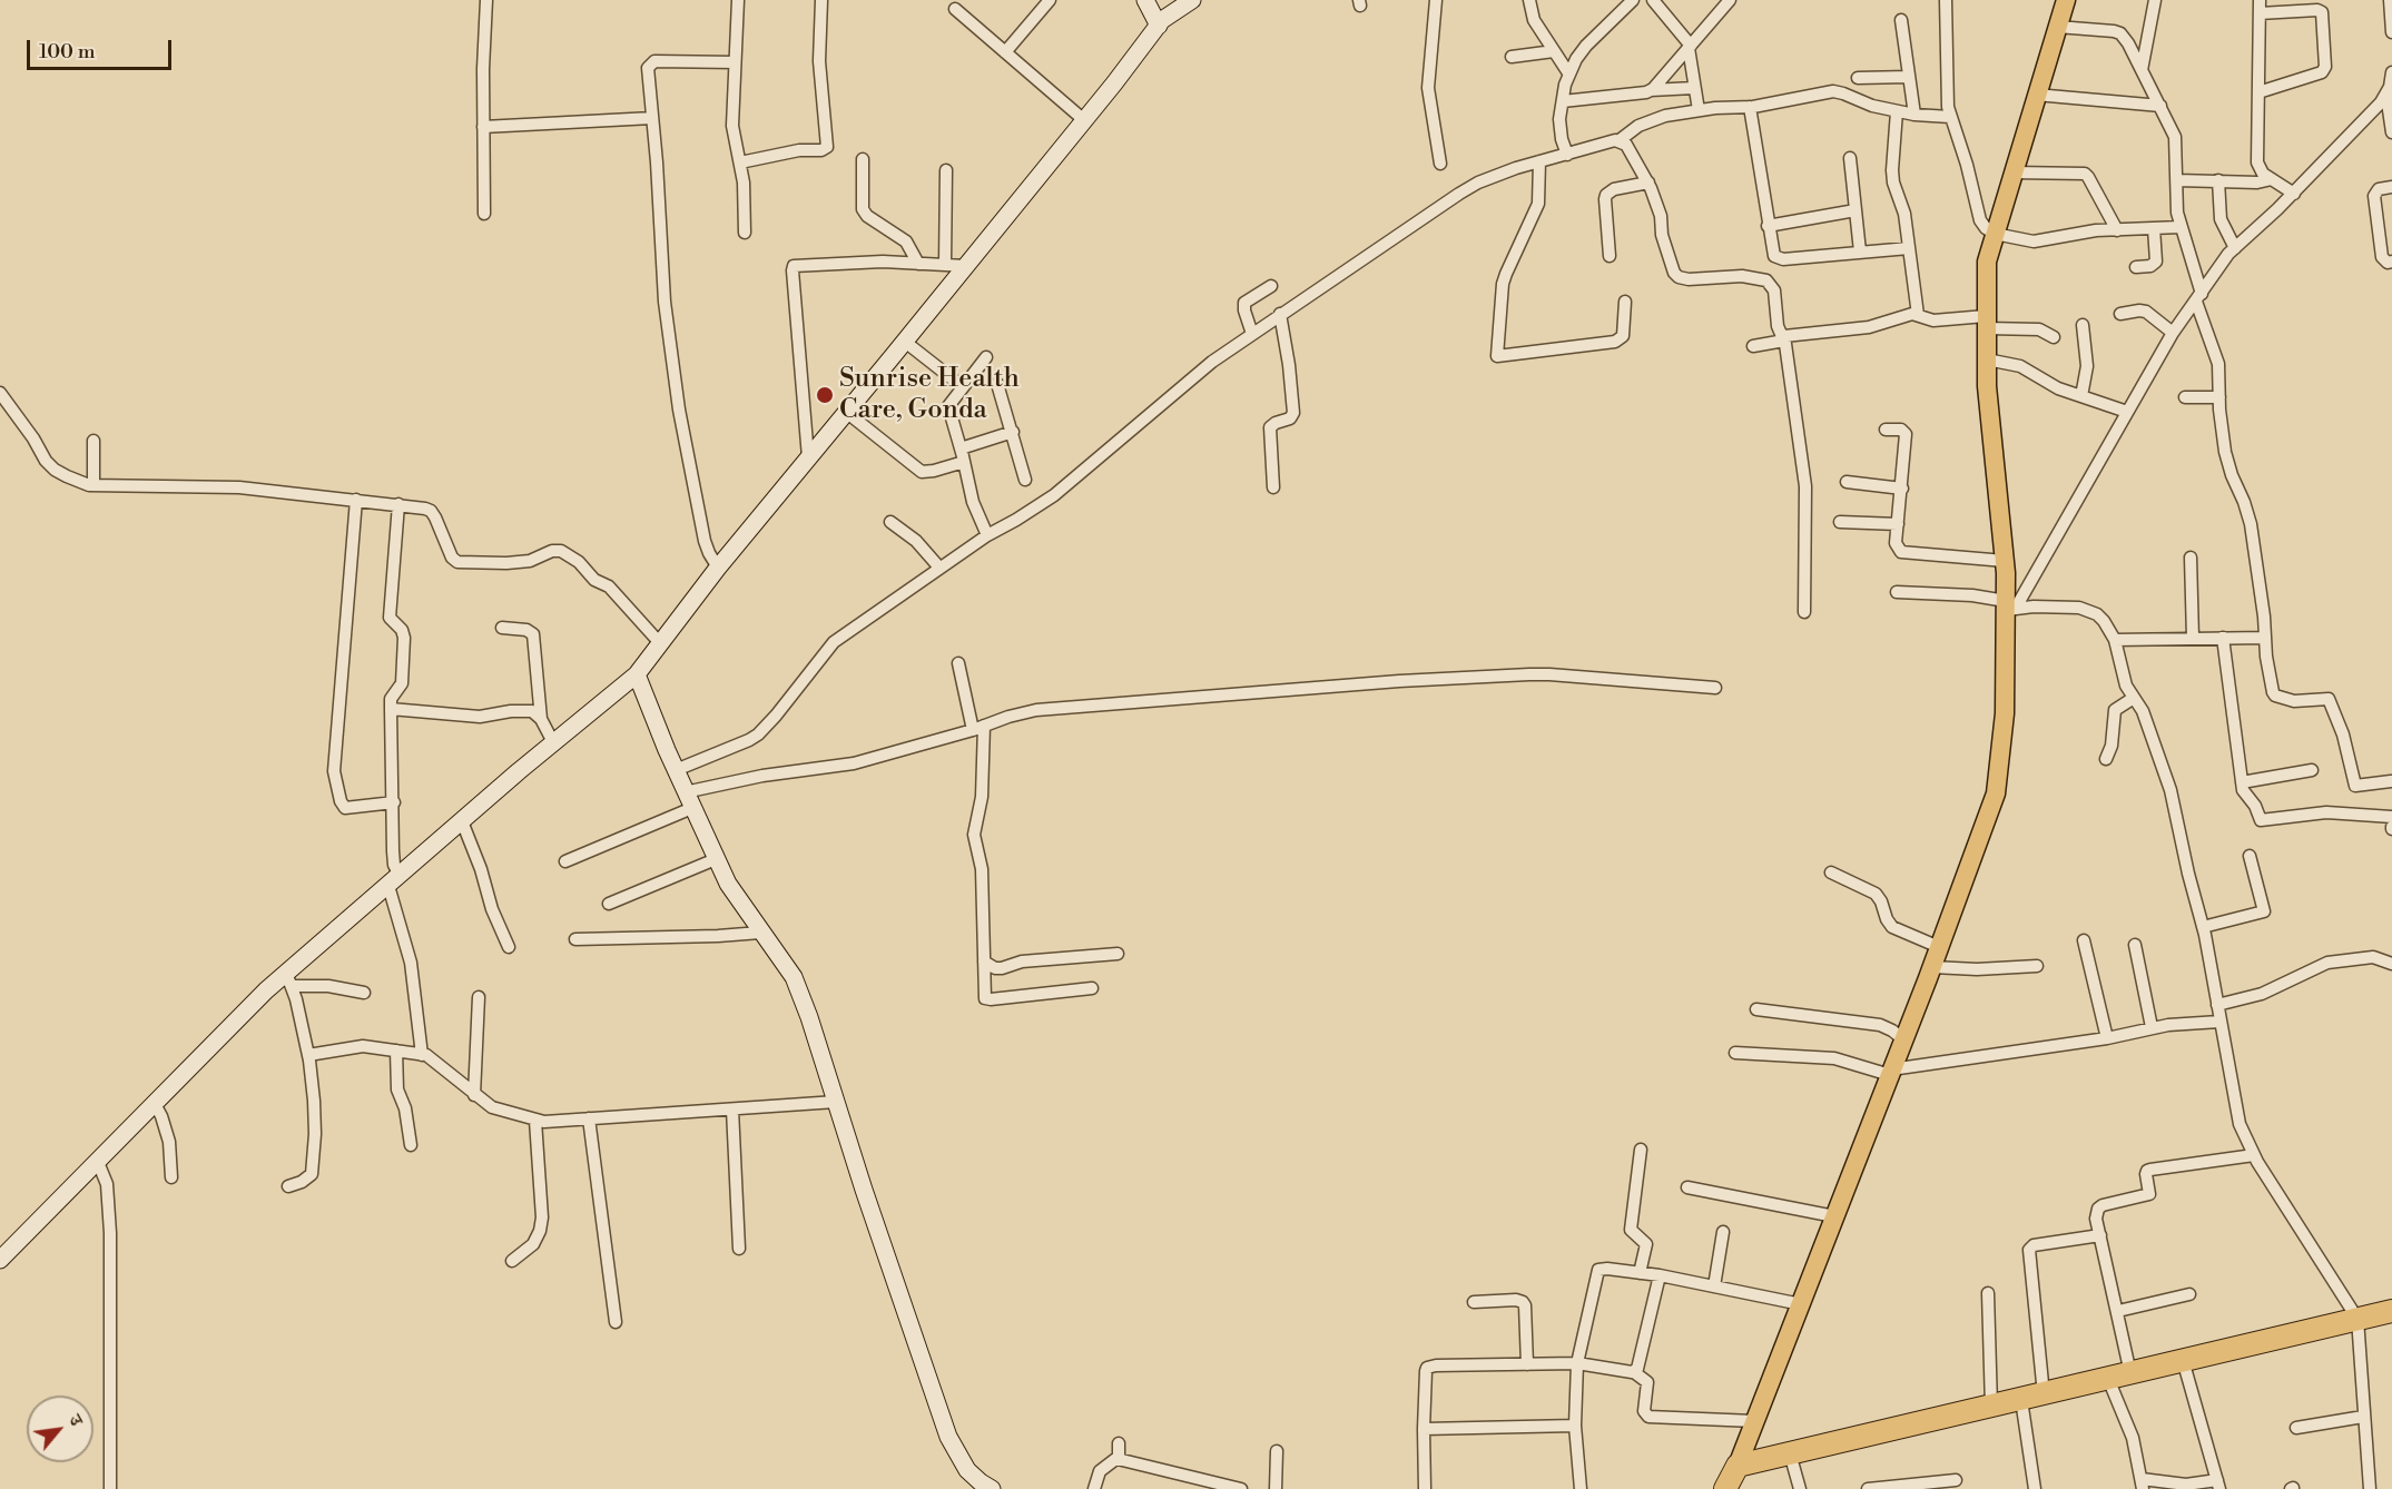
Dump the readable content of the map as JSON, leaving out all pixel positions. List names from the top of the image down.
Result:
{
  "places": ["Sunrise Health Care, Gonda"],
  "scale_bar": "100 m",
  "north": "top right"
}
